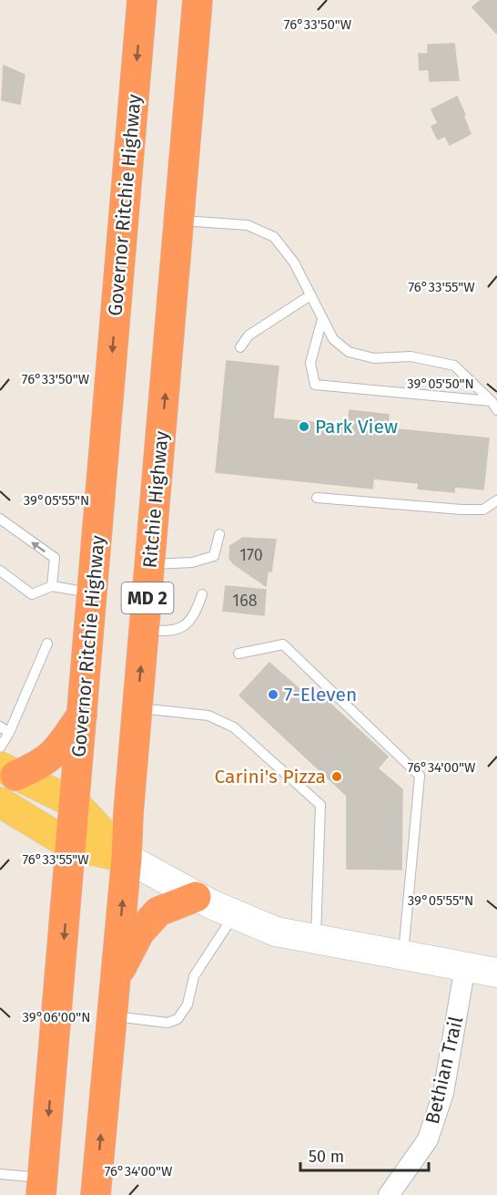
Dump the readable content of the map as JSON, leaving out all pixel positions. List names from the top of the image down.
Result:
{
  "streets": {
    "highway": ["Governor Ritchie Highway", "Ritchie Highway", "MD 2"],
    "street": ["Bethian Trail"]
  },
  "one_way": ["Governor Ritchie Highway", "Ritchie Highway"],
  "places": ["Park View", "7-Eleven", "Carini's Pizza"],
  "house_numbers": ["170", "168"],
  "scale_bar": "50 m",
  "coordinates": [
    "76°33'50\"W",
    "76°33'55\"W",
    "39°05'50\"N",
    "39°05'55\"N",
    "76°34'00\"W",
    "39°06'00\"N"
  ]
}
